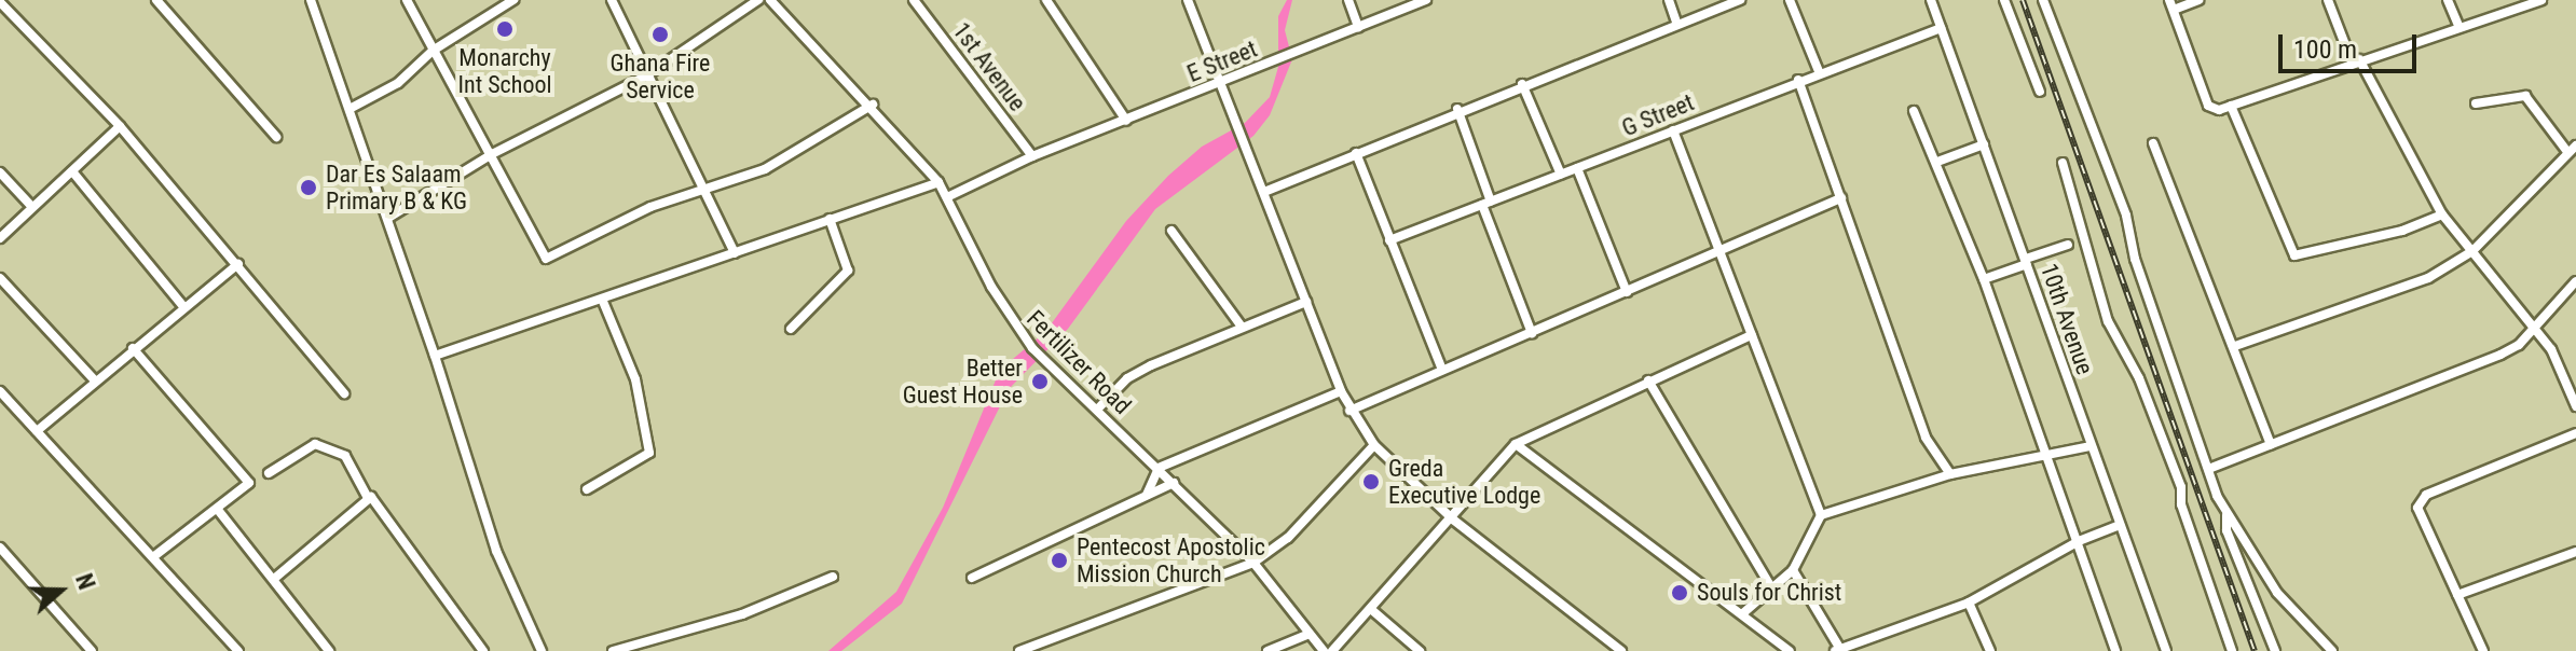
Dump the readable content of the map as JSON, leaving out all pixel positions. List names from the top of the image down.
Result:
{
  "streets": {
    "street": [
      "E Street",
      "1st Avenue",
      "G Street",
      "10th Avenue",
      "Fertilizer Road"
    ]
  },
  "crossings": [
    ["E Street", "1st Avenue"],
    ["E Street", "Fertilizer Road"],
    ["G Street", "10th Avenue"]
  ],
  "places": [
    "Monarchy Int School",
    "Ghana Fire Service",
    "Dar Es Salaam Primary B & KG",
    "Better Guest House",
    "Greda Executive Lodge",
    "Pentecost Apostolic Mission Church",
    "Souls for Christ"
  ],
  "scale_bar": "100 m",
  "north": "right"
}
